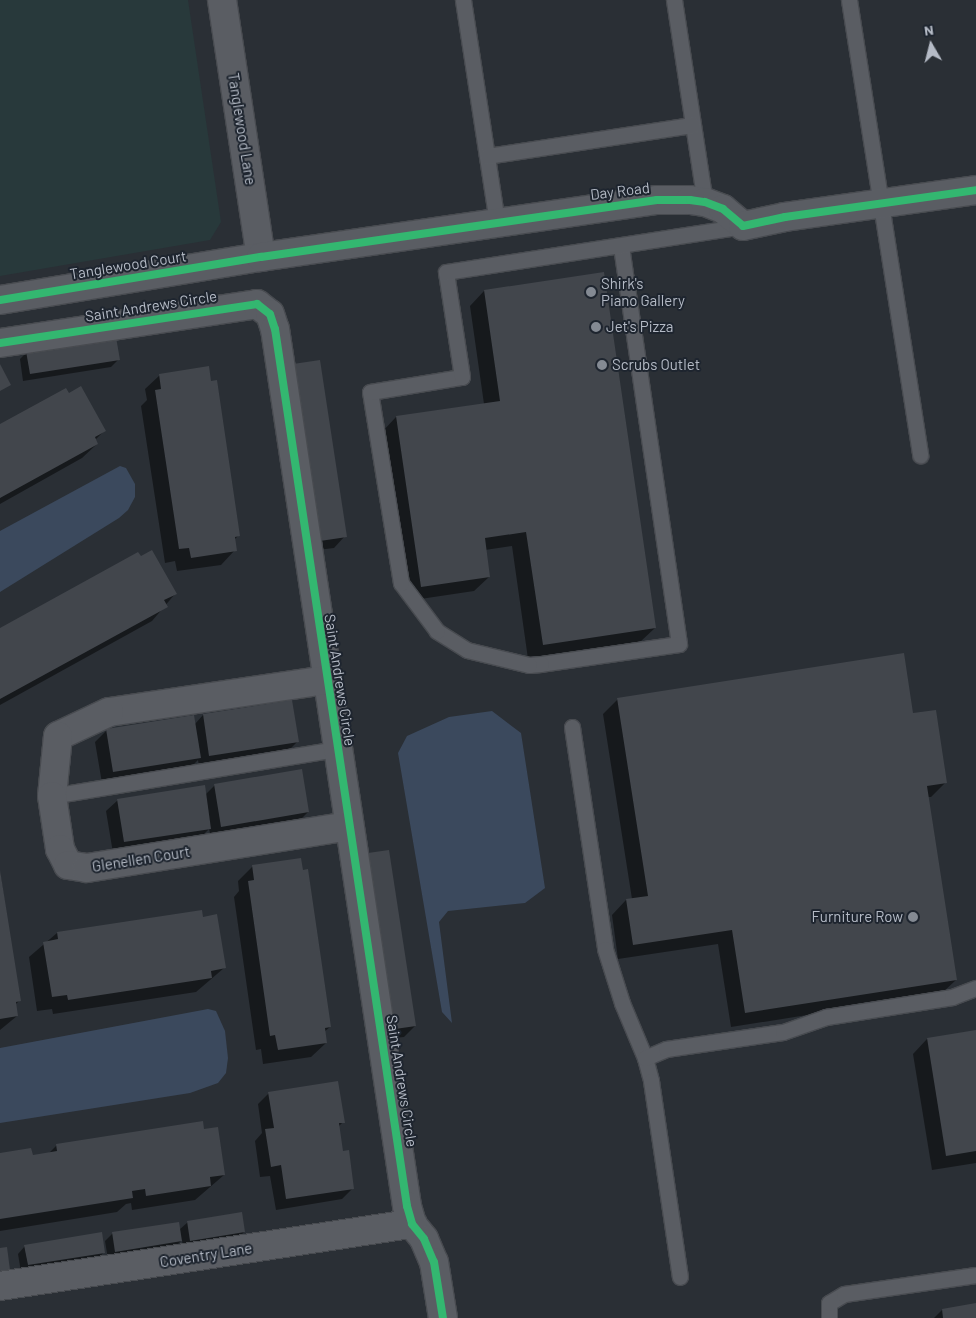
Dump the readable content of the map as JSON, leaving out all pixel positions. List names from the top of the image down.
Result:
{
  "streets": {
    "street": [
      "Tanglewood Lane",
      "Day Road",
      "Tanglewood Court",
      "Saint Andrews Circle",
      "Glenellen Court",
      "Coventry Lane"
    ]
  },
  "crossings": [
    ["Tanglewood Lane", "Day Road"],
    ["Tanglewood Lane", "Tanglewood Court"],
    ["Day Road", "Tanglewood Court"],
    ["Saint Andrews Circle", "Glenellen Court"],
    ["Saint Andrews Circle", "Coventry Lane"]
  ],
  "places": [
    "Shirk's Piano Gallery",
    "Jet's Pizza",
    "Scrubs Outlet",
    "Furniture Row"
  ],
  "north": "top"
}
